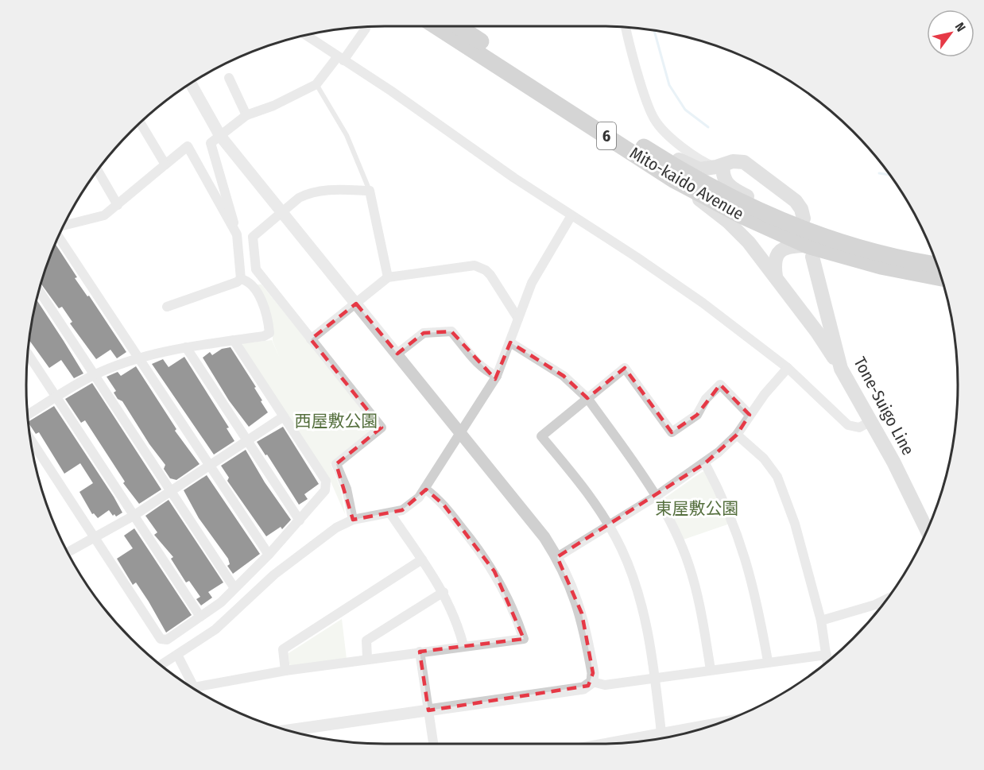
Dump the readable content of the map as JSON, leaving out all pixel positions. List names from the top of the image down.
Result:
{
  "streets": {
    "highway": ["6", "Mito-kaido Avenue"],
    "main road": ["Tone-Suigo Line"]
  },
  "crossings": [
    ["Mito-kaido Avenue", "Tone-Suigo Line"]
  ],
  "parks": ["西屋敷公園", "東屋敷公園"],
  "north": "top right"
}
